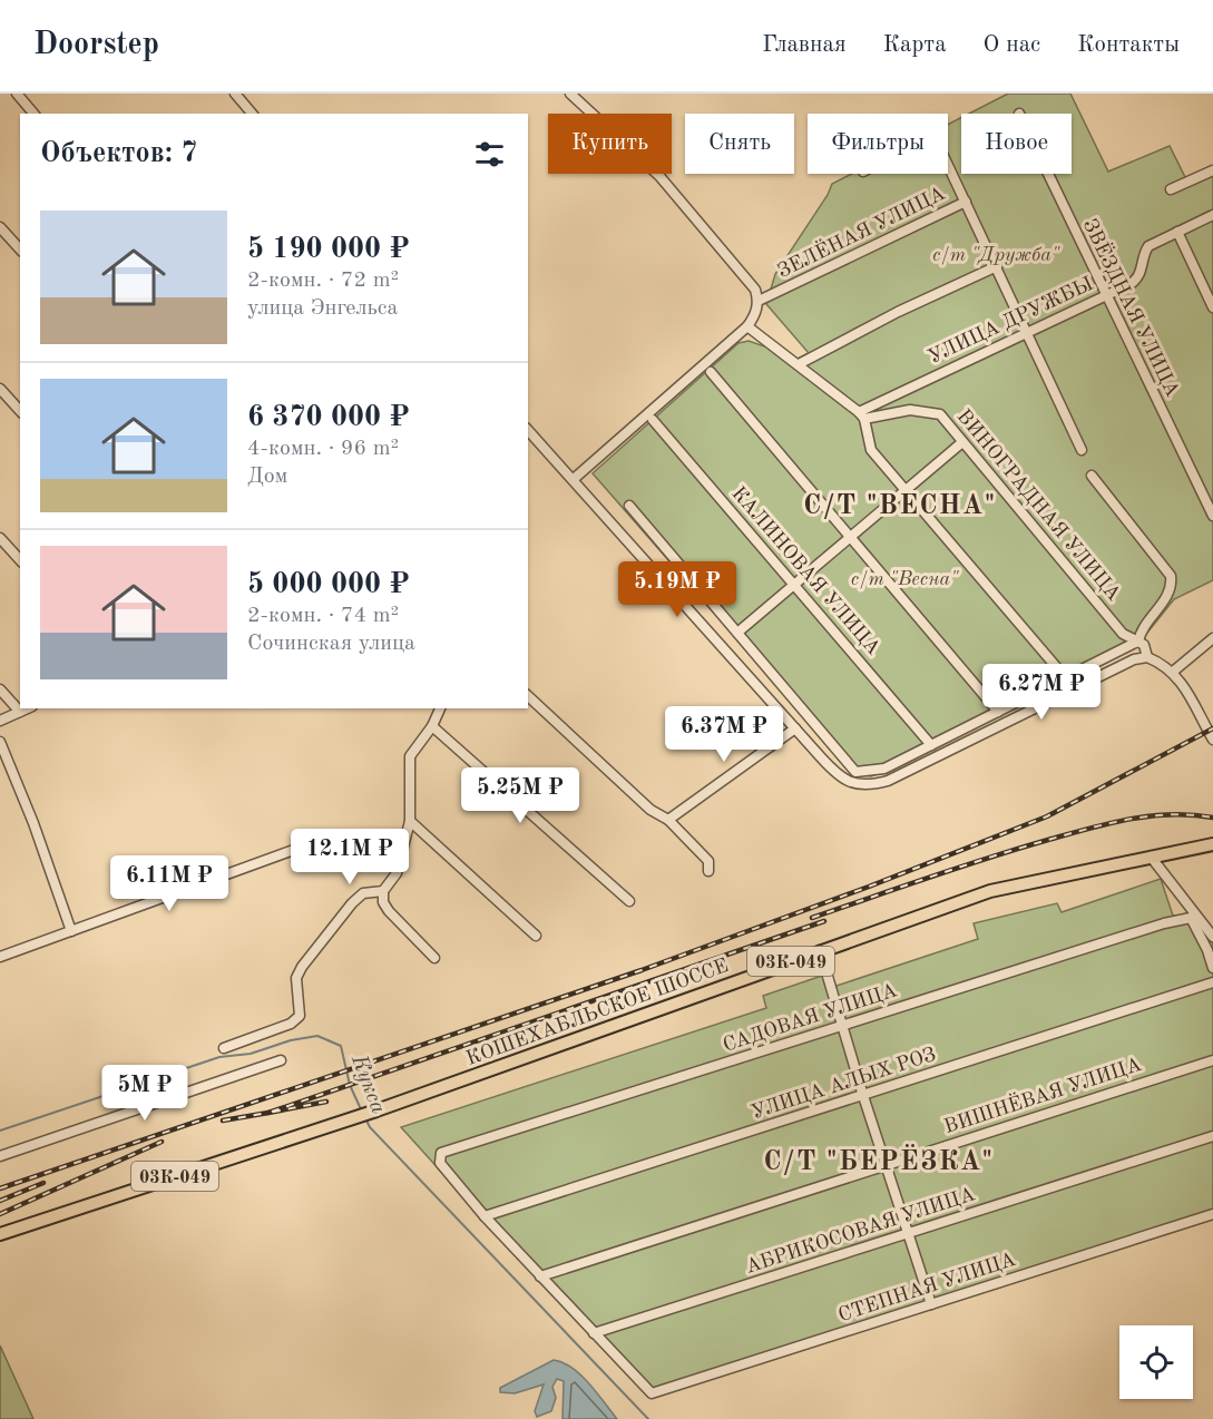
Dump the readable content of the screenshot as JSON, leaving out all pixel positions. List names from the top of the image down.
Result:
{
  "streets": {
    "main road": ["03К-049", "КОШЕХАБЛЬСКОЕ ШОССЕ"],
    "street": [
      "ЗЕЛЁНАЯ УЛИЦА",
      "ЗВЁЗДНАЯ УЛИЦА",
      "УЛИЦА ДРУЖБЫ",
      "ВИНОГРАДНАЯ УЛИЦА",
      "КАЛИНОВАЯ УЛИЦА",
      "САДОВАЯ УЛИЦА",
      "УЛИЦА АЛЫХ РОЗ",
      "ВИШНЁВАЯ УЛИЦА",
      "АБРИКОСОВАЯ УЛИЦА",
      "СТЕПНАЯ УЛИЦА"
    ]
  },
  "crossings": [
    ["ЗВЁЗДНАЯ УЛИЦА", "УЛИЦА ДРУЖБЫ"],
    ["УЛИЦА ДРУЖБЫ", "ВИНОГРАДНАЯ УЛИЦА"],
    ["САДОВАЯ УЛИЦА", "УЛИЦА АЛЫХ РОЗ"],
    ["АБРИКОСОВАЯ УЛИЦА", "СТЕПНАЯ УЛИЦА"]
  ],
  "districts": ["С/Т \"ВЕСНА\"", "С/Т \"БЕРЁЗКА\""],
  "water": ["Кукса"],
  "parks": ["с/т \"Дружба\"", "с/т \"Весна\""],
  "page": {
    "header": "Doorstep",
    "nav": [
      "Главная",
      "Карта",
      "О нас",
      "Контакты"
    ],
    "chip": [
      "Купить",
      "Снять",
      "Фильтры",
      "Новое"
    ],
    "heading": "Объектов: 7",
    "list": [
      {
        "name": "5 190 000 ₽",
        "note": "2-комн. · 72 m² · улица Энгельса"
      },
      {
        "name": "6 370 000 ₽",
        "note": "4-комн. · 96 m² · Дом"
      },
      {
        "name": "5 000 000 ₽",
        "note": "2-комн. · 74 m² · Сочинская улица"
      }
    ],
    "price": [
      "5.19M ₽",
      "6.27M ₽",
      "6.37M ₽",
      "5.25M ₽",
      "12.1M ₽",
      "6.11M ₽",
      "5M ₽"
    ]
  }
}
